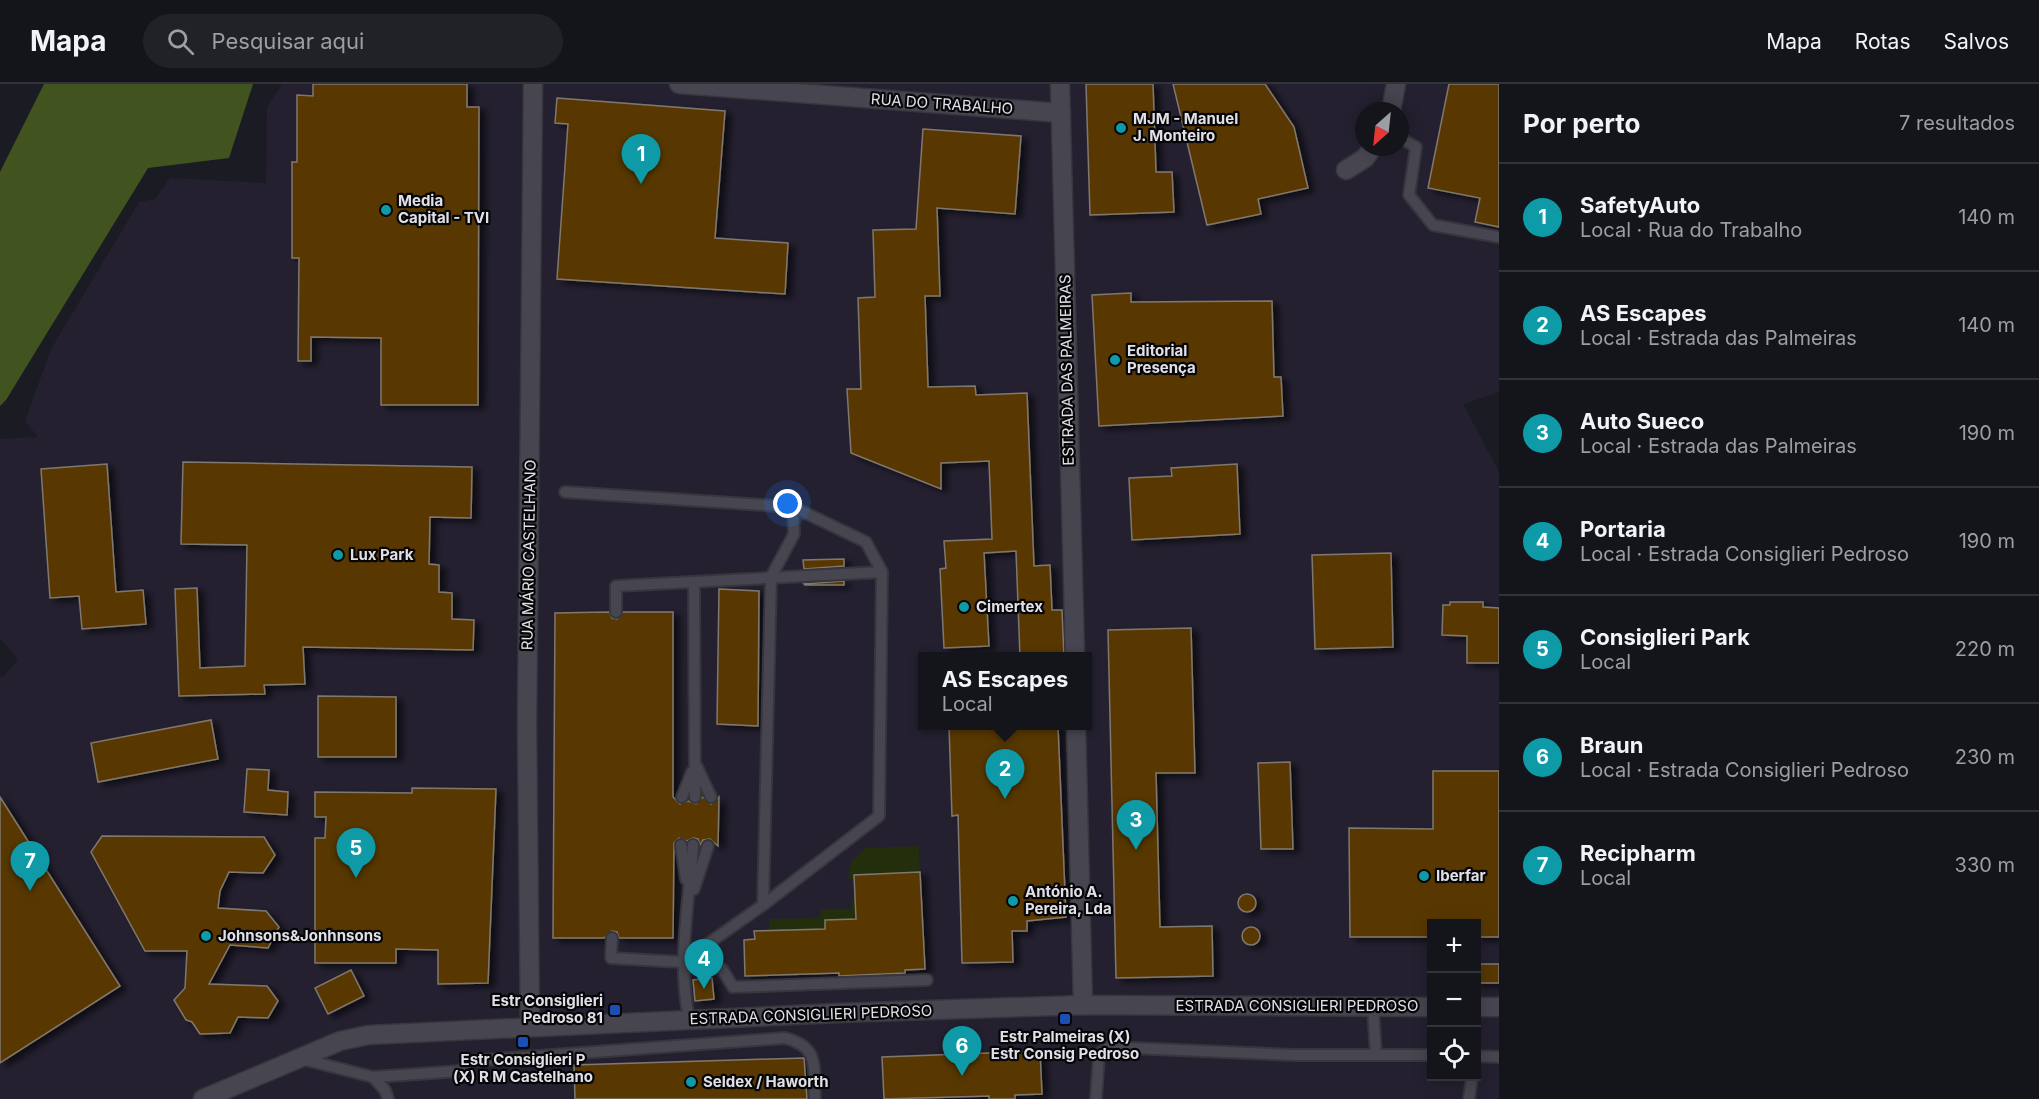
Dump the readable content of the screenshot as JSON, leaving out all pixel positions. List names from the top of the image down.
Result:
{
  "streets": {
    "street": [
      "RUA DO TRABALHO",
      "ESTRADA DAS PALMEIRAS",
      "RUA MÁRIO CASTELHANO",
      "ESTRADA CONSIGLIERI PEDROSO"
    ]
  },
  "crossings": [
    ["RUA DO TRABALHO", "ESTRADA DAS PALMEIRAS"],
    ["RUA MÁRIO CASTELHANO", "ESTRADA CONSIGLIERI PEDROSO"]
  ],
  "places": {
    "other": [
      "MJM - Manuel J. Monteiro",
      "Media Capital - TVI",
      "Editorial Presença",
      "Lux Park",
      "Cimertex",
      "Iberfar",
      "António A. Pereira, Lda",
      "Johnsons&Jonhnsons",
      "Seldex / Haworth"
    ],
    "transit": ["Estr Consiglieri Pedroso 81", "Estr Palmeiras (X) Estr Consig Pedroso", "Estr Consiglieri P (X) R M Castelhano"]
  },
  "north": "bottom left",
  "page": {
    "header": "Mapa",
    "search": "Pesquisar aqui",
    "nav": ["Mapa", "Rotas", "Salvos"],
    "heading": ["Por perto", "7 resultados"],
    "pins": [
      "1",
      "2",
      "3",
      "5",
      "7",
      "4",
      "6"
    ],
    "list": [
      {
        "mark": "1",
        "name": "SafetyAuto",
        "note": "Local · Rua do Trabalho",
        "value": "140 m"
      },
      {
        "mark": "2",
        "name": "AS Escapes",
        "note": "Local · Estrada das Palmeiras",
        "value": "140 m"
      },
      {
        "mark": "3",
        "name": "Auto Sueco",
        "note": "Local · Estrada das Palmeiras",
        "value": "190 m"
      },
      {
        "mark": "4",
        "name": "Portaria",
        "note": "Local · Estrada Consiglieri Pedroso",
        "value": "190 m"
      },
      {
        "mark": "5",
        "name": "Consiglieri Park",
        "note": "Local",
        "value": "220 m"
      },
      {
        "mark": "6",
        "name": "Braun",
        "note": "Local · Estrada Consiglieri Pedroso",
        "value": "230 m"
      },
      {
        "mark": "7",
        "name": "Recipharm",
        "note": "Local",
        "value": "330 m"
      }
    ],
    "popup": ["AS Escapes", "Local"],
    "map_buttons": ["+", "−"]
  }
}
